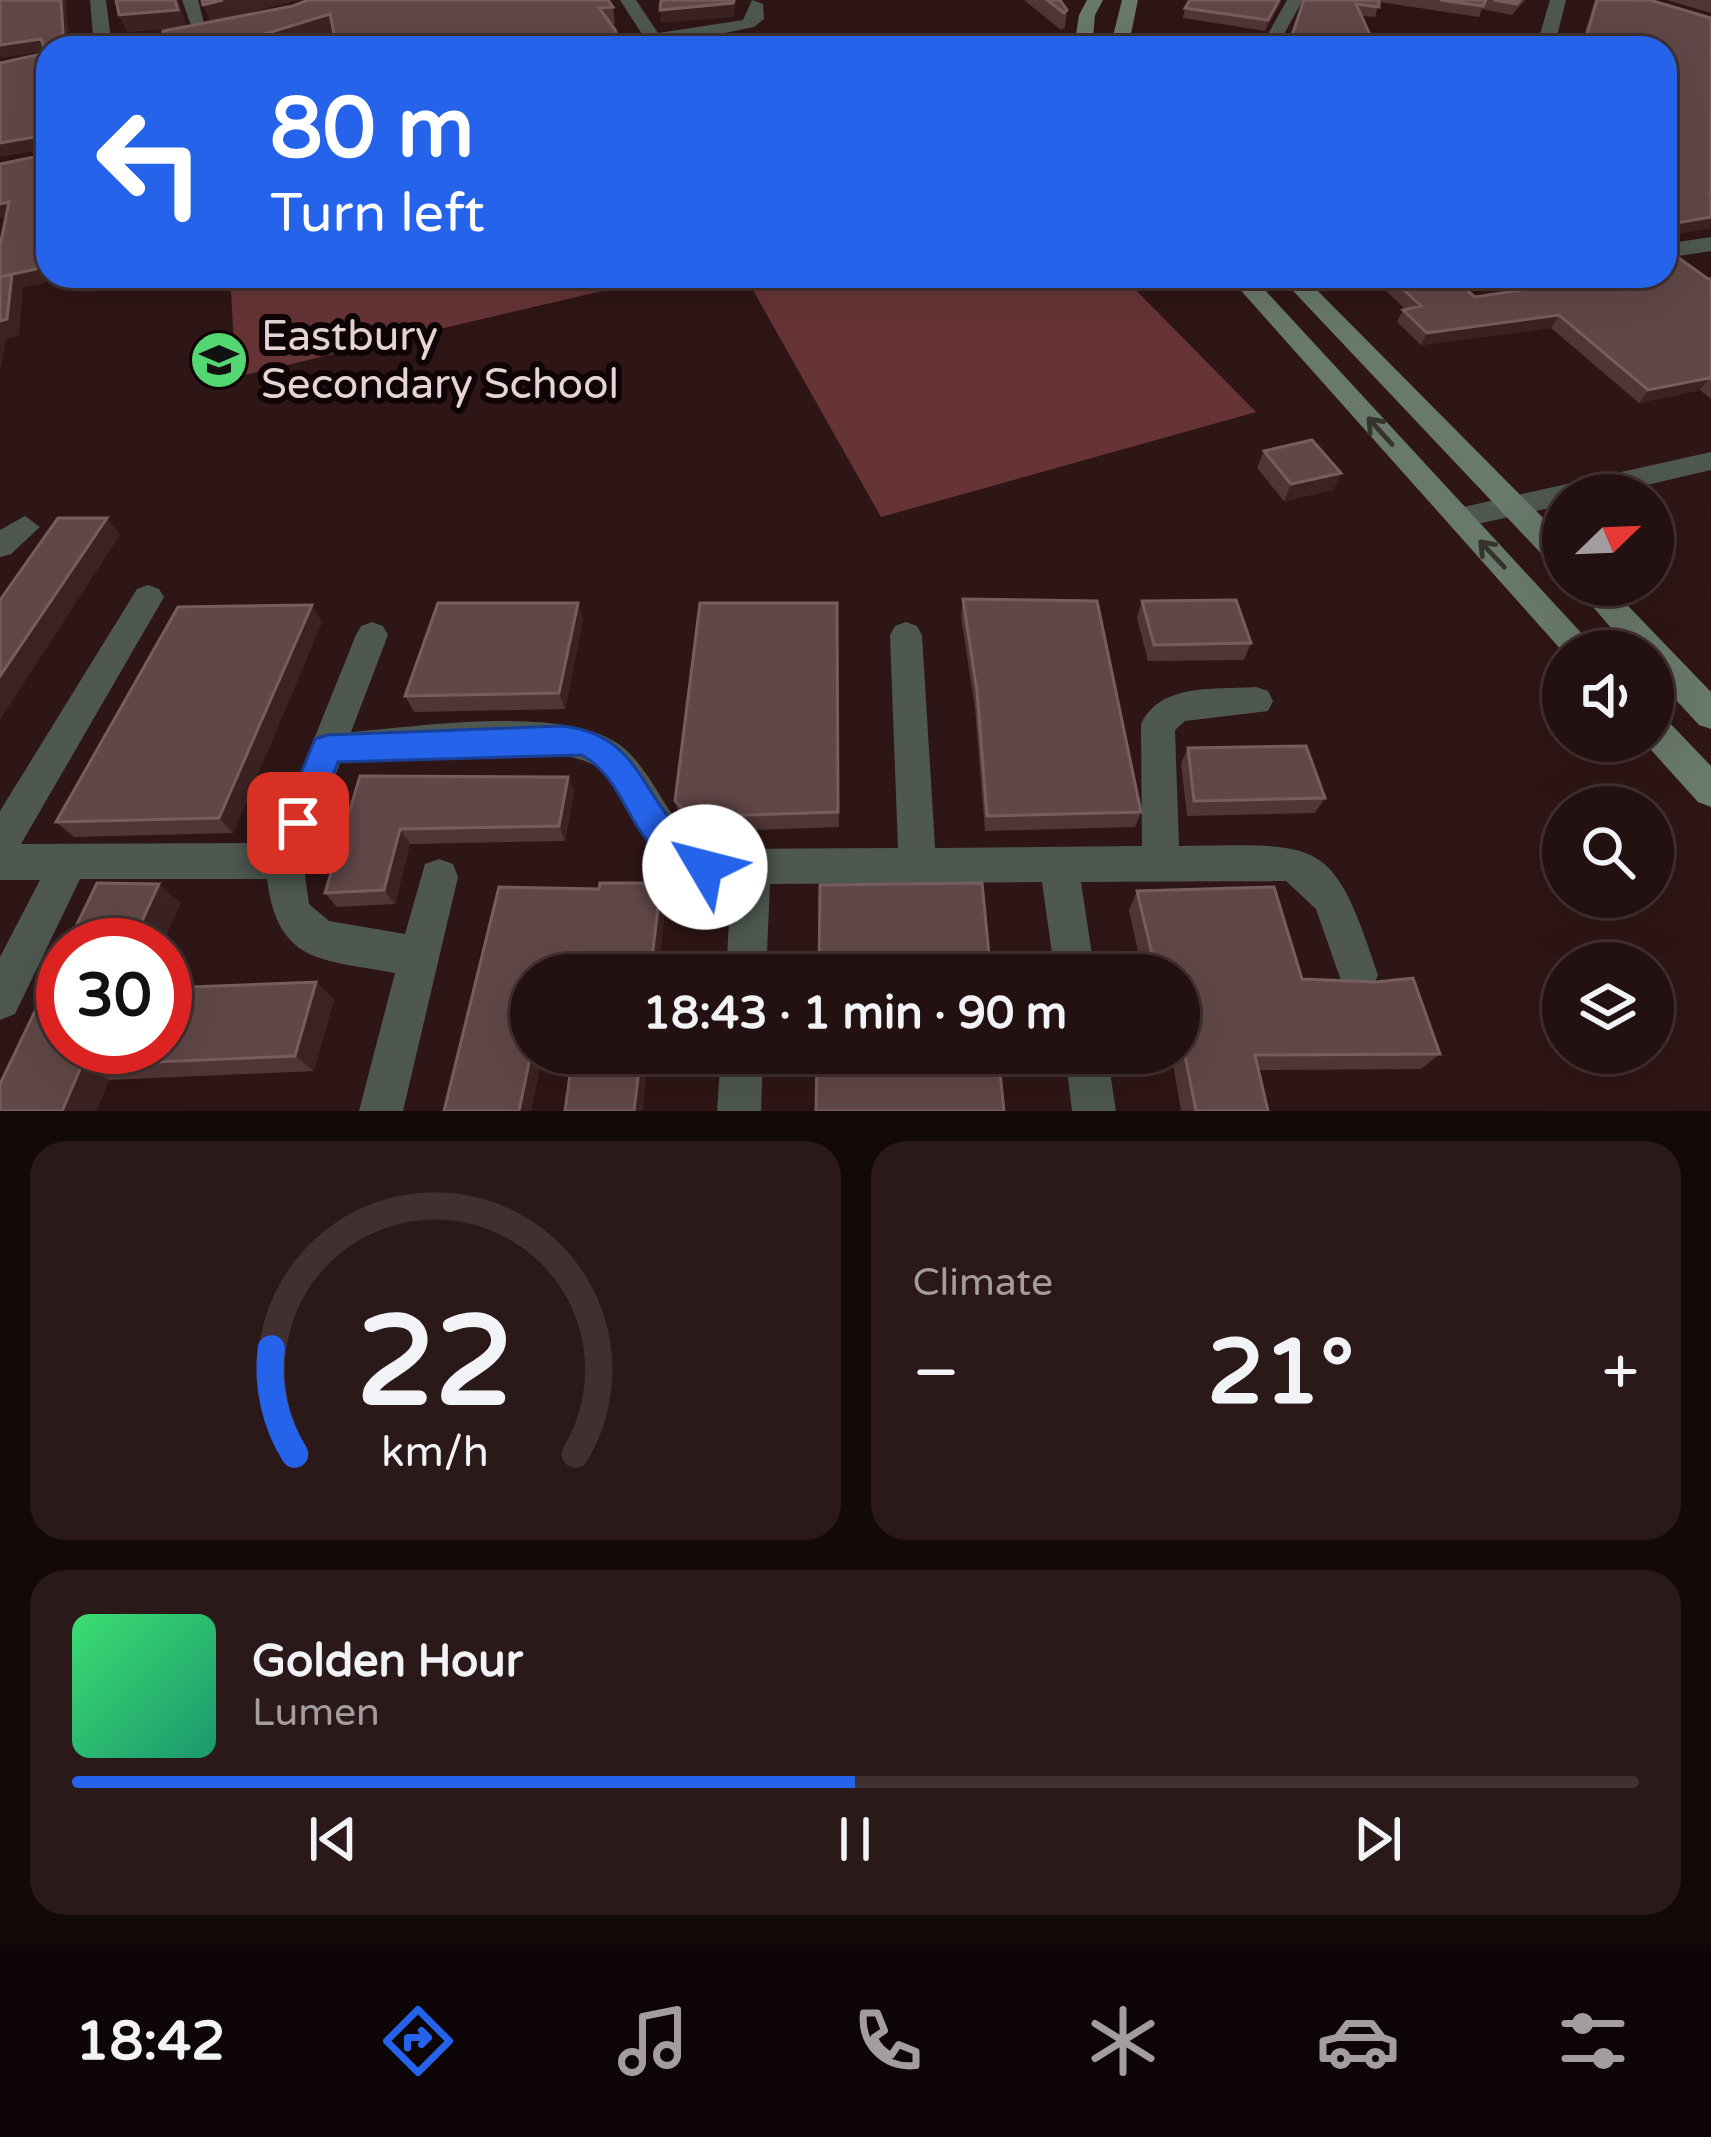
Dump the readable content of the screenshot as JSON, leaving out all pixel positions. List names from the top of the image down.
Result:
{
  "places": {
    "school or university": ["Eastbury Secondary School"]
  },
  "north": "top right",
  "page": {
    "turn": ["80 m", "Turn left"],
    "limit": "30",
    "trip": "18:43 · 1 min · 90 m",
    "tile": "Climate",
    "heat": ["−", "21°", "+"],
    "song": ["Golden Hour", "Lumen"],
    "tabs": "18:42",
    "gauge": ["22", "km/h"]
  }
}
